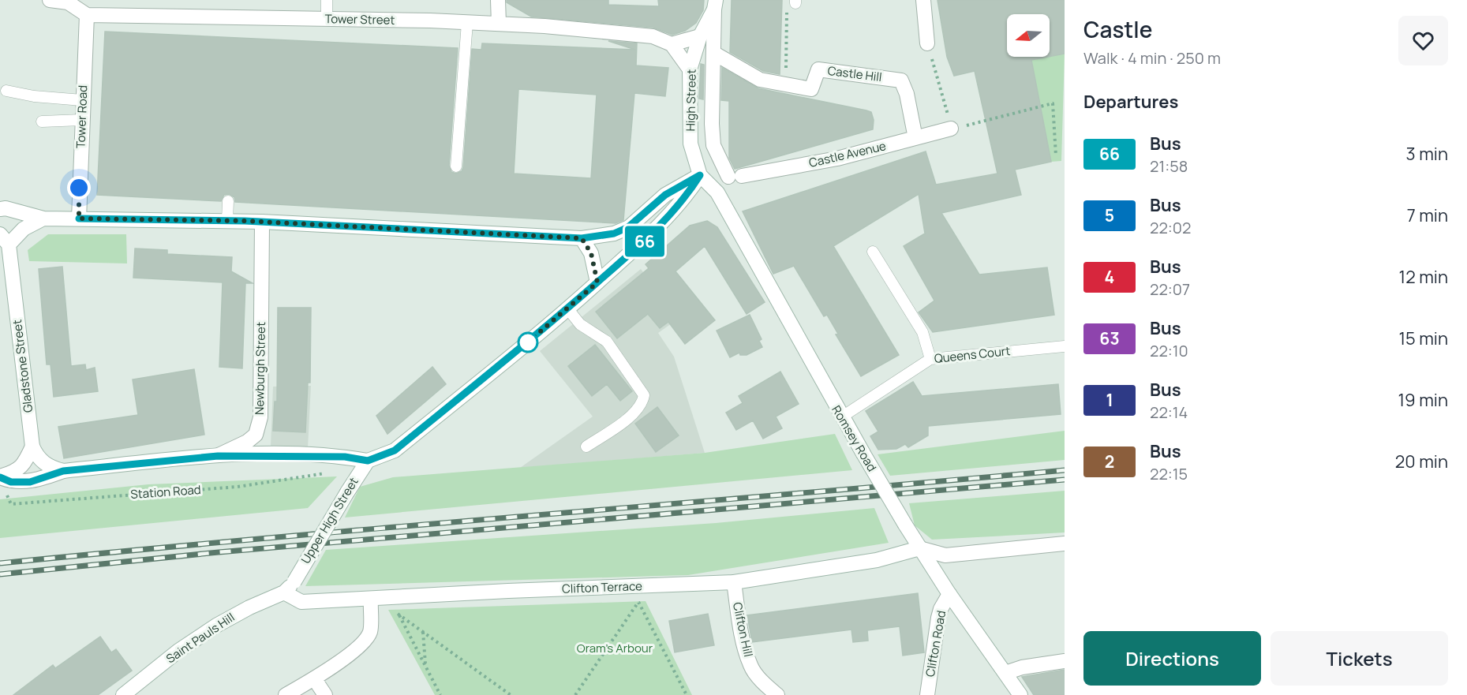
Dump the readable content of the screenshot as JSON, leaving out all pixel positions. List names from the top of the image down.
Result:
{
  "streets": {
    "main road": [
      "Tower Street",
      "Castle Hill",
      "High Street",
      "Tower Road",
      "Castle Avenue",
      "Gladstone Street",
      "Newburgh Street",
      "Romsey Road",
      "Upper High Street",
      "Clifton Terrace",
      "Clifton Hill",
      "Saint Pauls Hill",
      "Clifton Road"
    ],
    "lane": ["Queens Court"],
    "path": ["Station Road"]
  },
  "crossings": [
    ["Tower Street", "Tower Road"],
    ["Castle Hill", "Castle Avenue"],
    ["High Street", "Romsey Road"],
    ["Queens Court", "Romsey Road"],
    ["Romsey Road", "Clifton Terrace"],
    ["Romsey Road", "Clifton Road"],
    ["Upper High Street", "Clifton Terrace"],
    ["Upper High Street", "Saint Pauls Hill"],
    ["Clifton Terrace", "Clifton Hill"],
    ["Clifton Terrace", "Saint Pauls Hill"]
  ],
  "parks": ["Oram's Arbour"],
  "lines": ["bus line 66"],
  "north": "left",
  "page": {
    "on_map": "66",
    "heading": [
      ["Castle", "Walk · 4 min · 250 m"],
      "Departures"
    ],
    "list": [
      {
        "mark": "66",
        "name": "Bus",
        "note": "21:58",
        "value": "3 min"
      },
      {
        "mark": "5",
        "name": "Bus",
        "note": "22:02",
        "value": "7 min"
      },
      {
        "mark": "4",
        "name": "Bus",
        "note": "22:07",
        "value": "12 min"
      },
      {
        "mark": "63",
        "name": "Bus",
        "note": "22:10",
        "value": "15 min"
      },
      {
        "mark": "1",
        "name": "Bus",
        "note": "22:14",
        "value": "19 min"
      },
      {
        "mark": "2",
        "name": "Bus",
        "note": "22:15",
        "value": "20 min"
      }
    ],
    "buttons": ["Directions", "Tickets"]
  }
}
